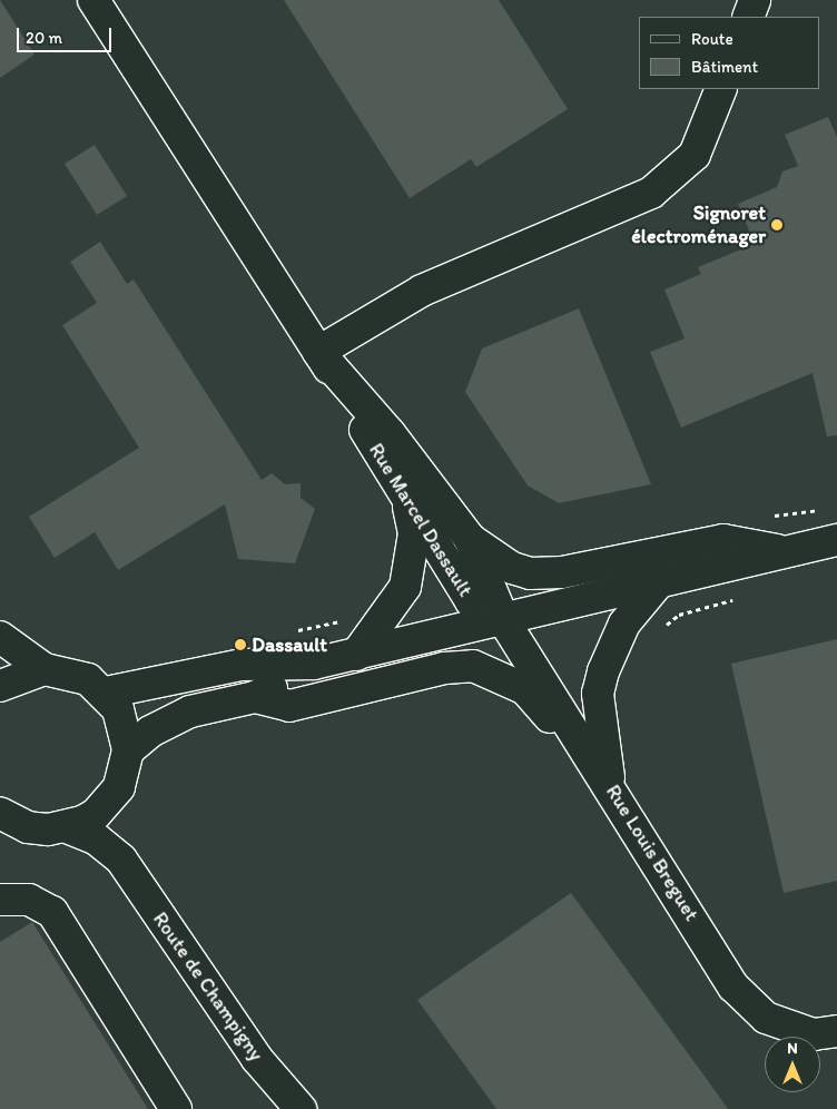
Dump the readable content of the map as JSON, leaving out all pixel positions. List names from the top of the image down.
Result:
{
  "streets": {
    "street": ["Rue Marcel Dassault", "Rue Louis Breguet", "Route de Champigny"]
  },
  "crossings": [
    ["Rue Marcel Dassault", "Rue Louis Breguet"]
  ],
  "places": ["Signoret électroménager", "Dassault"],
  "legend": ["Route", "Bâtiment"],
  "scale_bar": "20 m",
  "north": "top"
}
